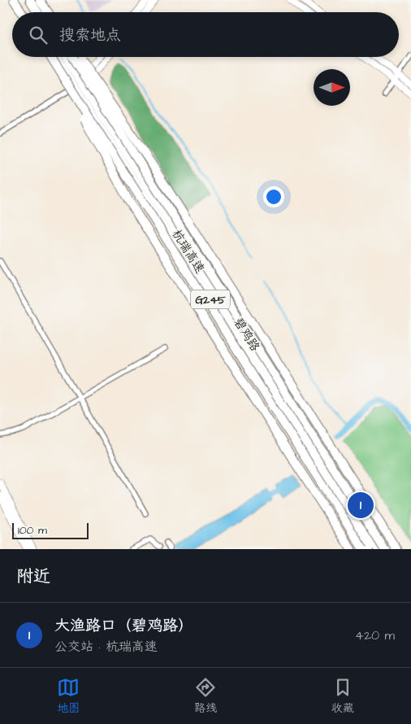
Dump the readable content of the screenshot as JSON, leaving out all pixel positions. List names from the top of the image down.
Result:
{
  "streets": {
    "highway": ["杭瑞高速", "G245", "碧鸡路"]
  },
  "scale_bar": "100 m",
  "north": "right",
  "page": {
    "search": "搜索地点",
    "pins": "1",
    "scale": "100 m",
    "heading": "附近",
    "list": [
      {
        "mark": "1",
        "name": "大渔路口（碧鸡路）",
        "note": "公交站 · 杭瑞高速",
        "value": "420 m"
      }
    ],
    "nav": ["地图", "路线", "收藏"]
  }
}
